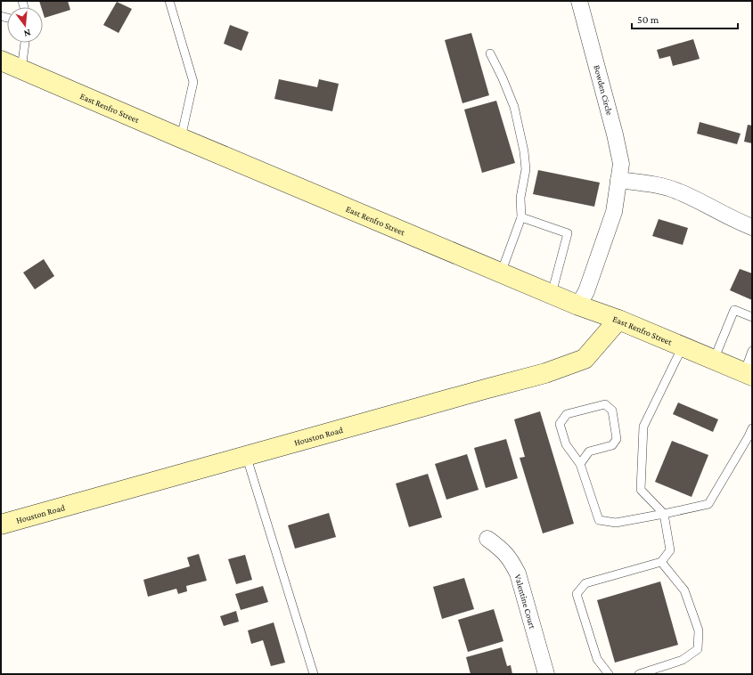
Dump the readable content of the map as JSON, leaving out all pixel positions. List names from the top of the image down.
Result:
{
  "streets": {
    "main road": ["East Renfro Street", "Houston Road"],
    "street": ["Bowden Circle", "Valentine Court"]
  },
  "crossings": [
    ["Bowden Circle", "East Renfro Street"],
    ["East Renfro Street", "Houston Road"]
  ],
  "scale_bar": "50 m",
  "north": "bottom"
}
